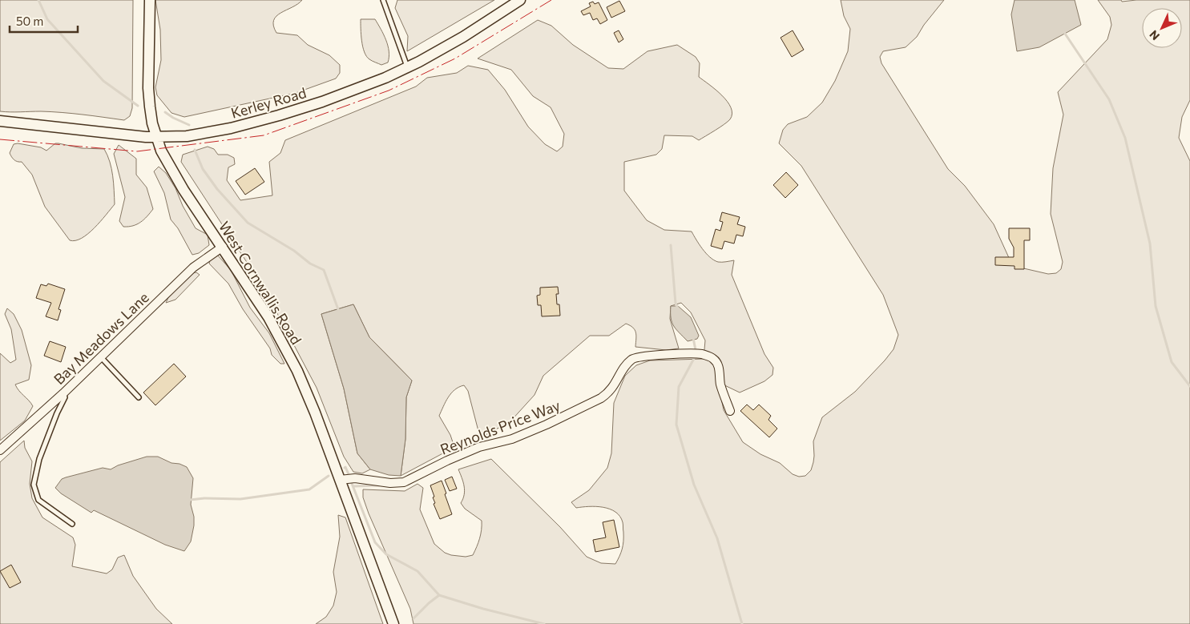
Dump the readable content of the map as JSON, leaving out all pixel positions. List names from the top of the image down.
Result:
{
  "streets": {
    "street": [
      "Kerley Road",
      "West Cornwallis Road",
      "Bay Meadows Lane",
      "Reynolds Price Way"
    ]
  },
  "crossings": [
    ["Kerley Road", "West Cornwallis Road"],
    ["West Cornwallis Road", "Bay Meadows Lane"],
    ["West Cornwallis Road", "Reynolds Price Way"]
  ],
  "scale_bar": "50 m",
  "north": "bottom left"
}
